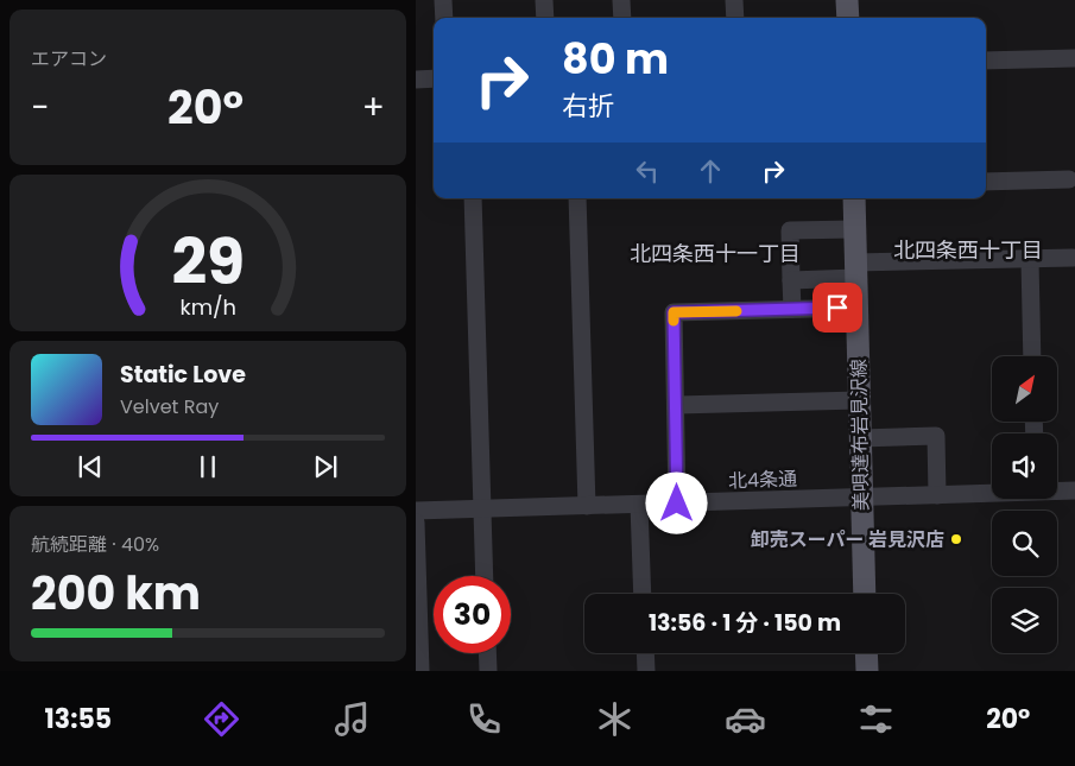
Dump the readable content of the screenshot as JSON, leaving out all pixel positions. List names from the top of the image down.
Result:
{
  "streets": {
    "main road": ["美唄達布岩見沢線"],
    "street": ["北4条通"]
  },
  "crossings": [
    ["美唄達布岩見沢線", "北4条通"]
  ],
  "districts": ["北四条西十丁目", "北四条西十一丁目"],
  "places": ["卸売スーパー 岩見沢店"],
  "north": "top right",
  "page": {
    "tile": [
      "エアコン",
      ["航続距離 · 40%", "200 km"]
    ],
    "turn": ["80 m", "右折"],
    "heat": ["−", "20°", "+"],
    "song": ["Static Love", "Velvet Ray"],
    "limit": "30",
    "trip": "13:56 · 1 分 · 150 m",
    "tabs": ["13:55", "20°"],
    "gauge": ["29", "km/h"]
  }
}
